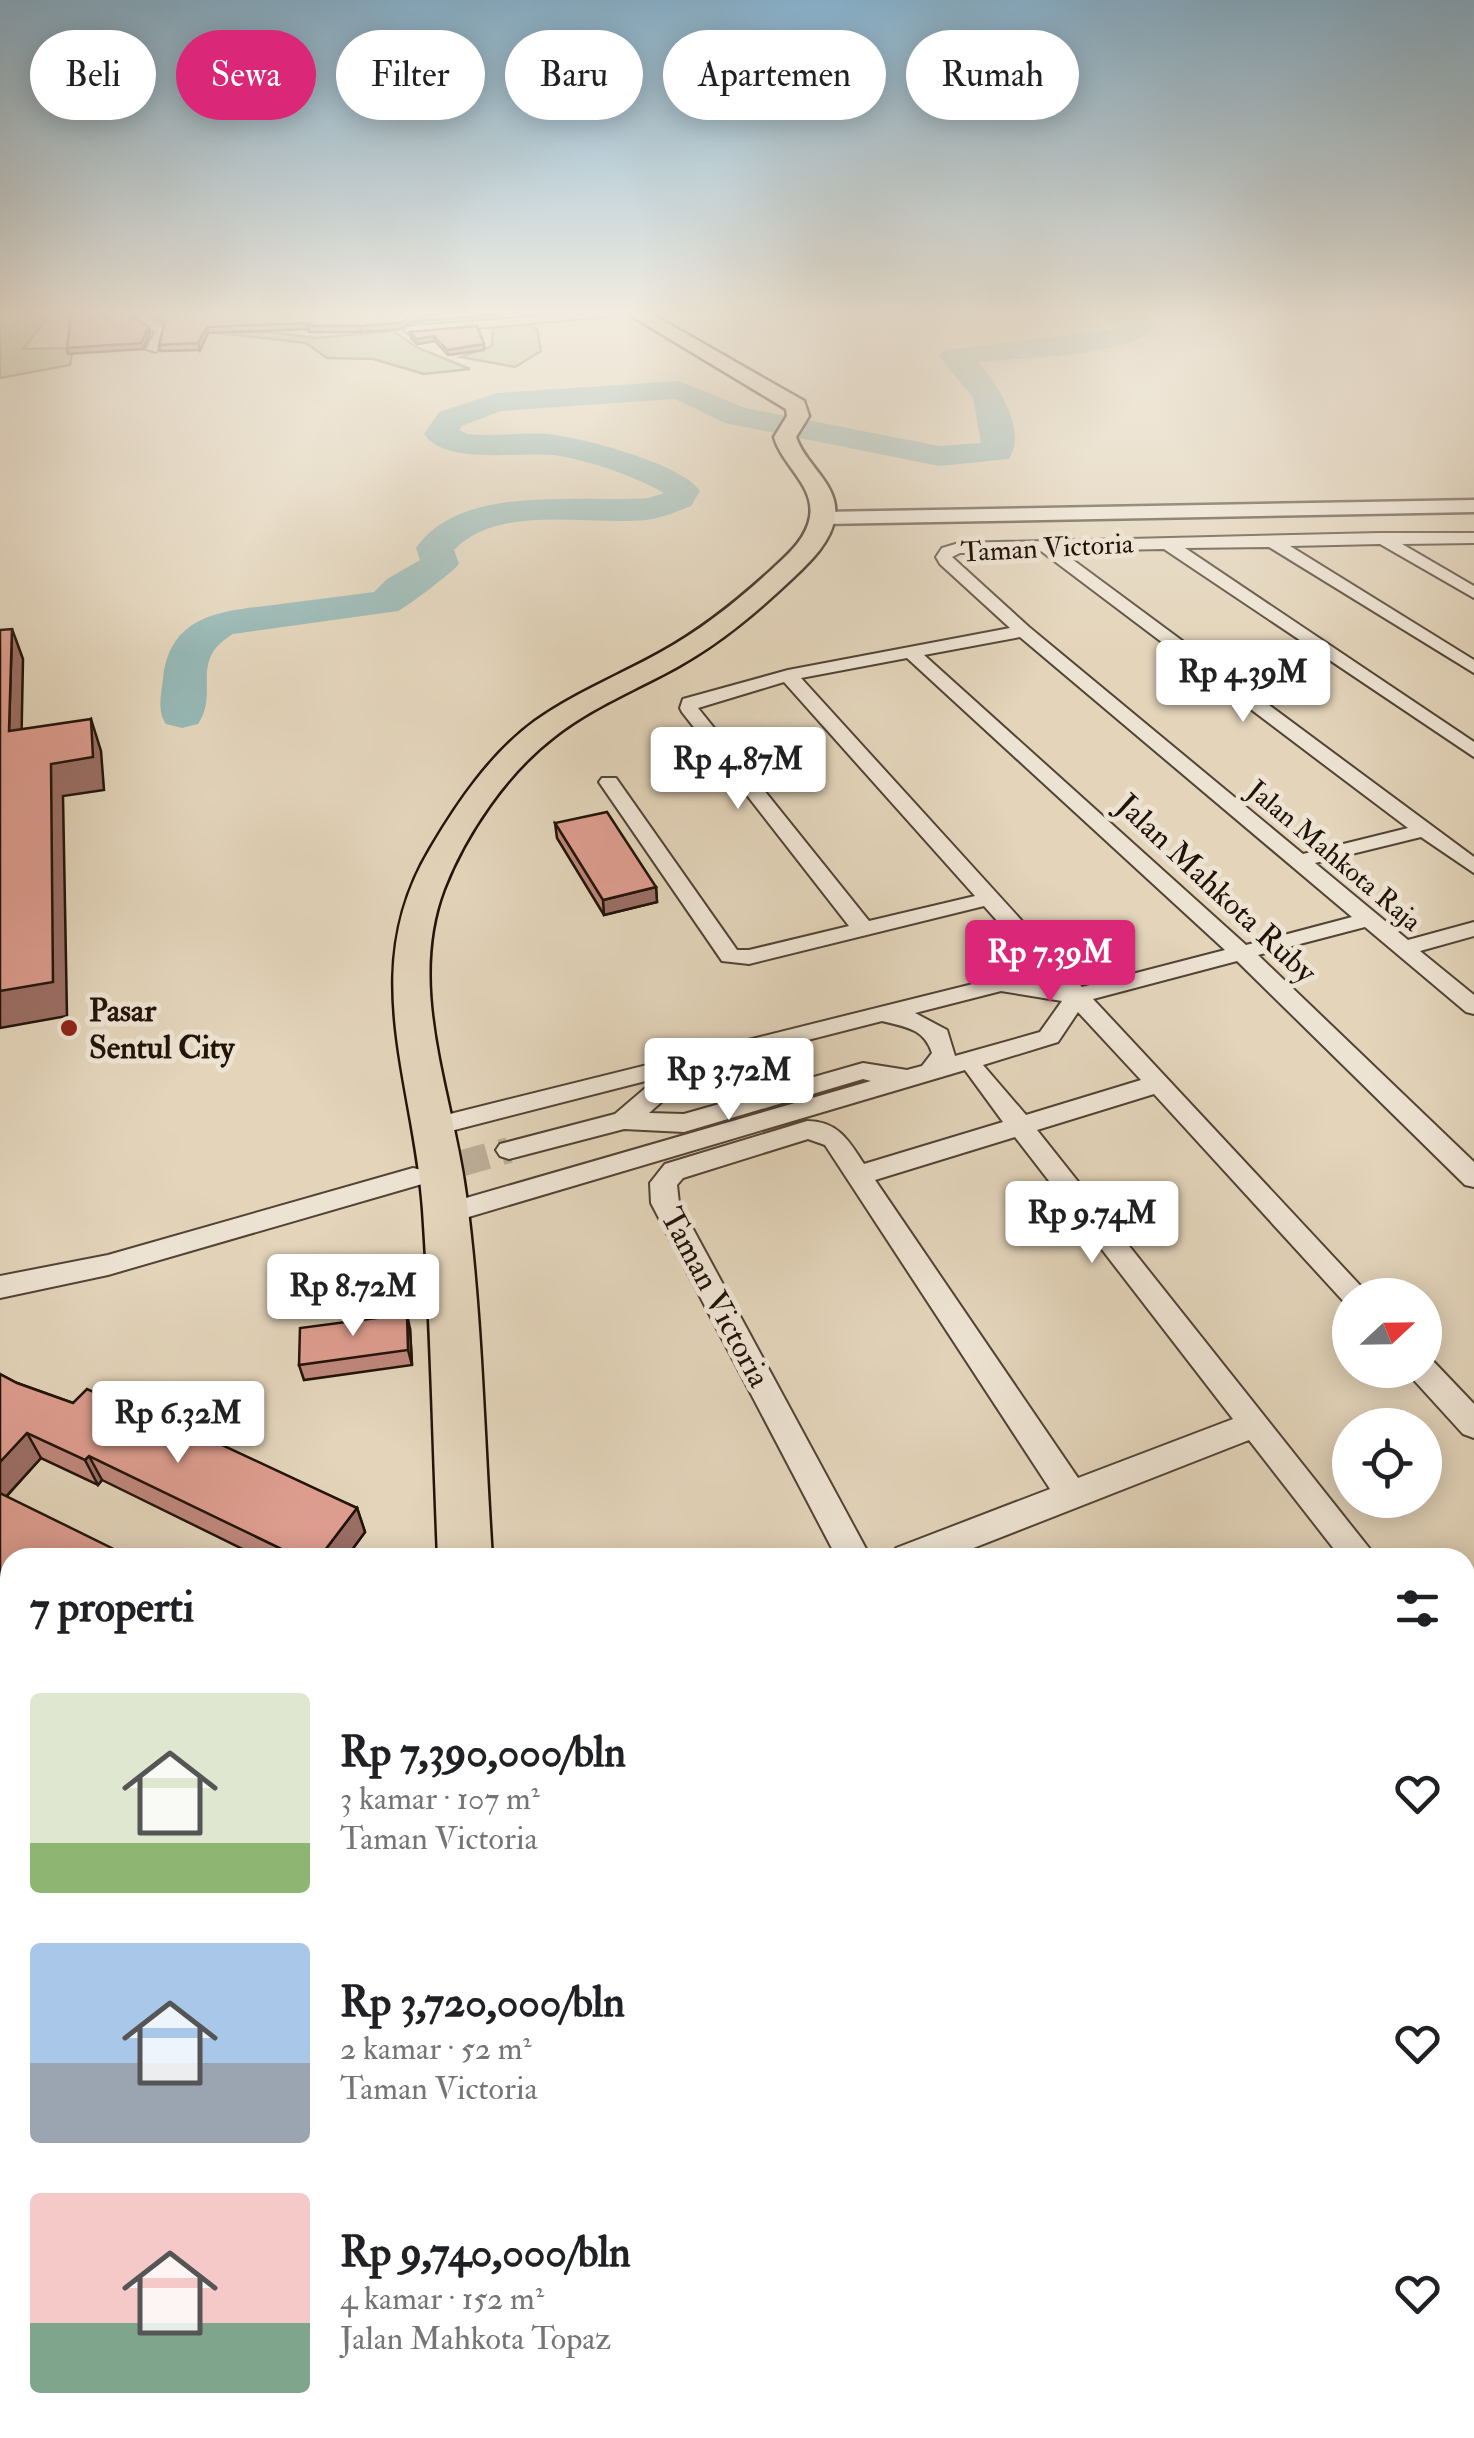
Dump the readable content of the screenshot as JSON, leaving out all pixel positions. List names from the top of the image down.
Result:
{
  "streets": {
    "street": ["Taman Victoria", "Jalan Mahkota Raja", "Jalan Mahkota Ruby"]
  },
  "crossings": [
    ["Taman Victoria", "Jalan Mahkota Raja"]
  ],
  "places": ["Pasar Sentul City"],
  "north": "right",
  "page": {
    "chip": [
      "Beli",
      "Sewa",
      "Filter",
      "Baru",
      "Apartemen",
      "Rumah"
    ],
    "price": [
      "Rp 4.39M",
      "Rp 4.87M",
      "Rp 7.39M",
      "Rp 3.72M",
      "Rp 9.74M",
      "Rp 8.72M",
      "Rp 6.32M"
    ],
    "heading": "7 properti",
    "list": [
      {
        "name": "Rp 7,390,000/bln",
        "note": "3 kamar · 107 m² · Taman Victoria"
      },
      {
        "name": "Rp 3,720,000/bln",
        "note": "2 kamar · 52 m² · Taman Victoria"
      },
      {
        "name": "Rp 9,740,000/bln",
        "note": "4 kamar · 152 m² · Jalan Mahkota Topaz"
      }
    ]
  }
}
